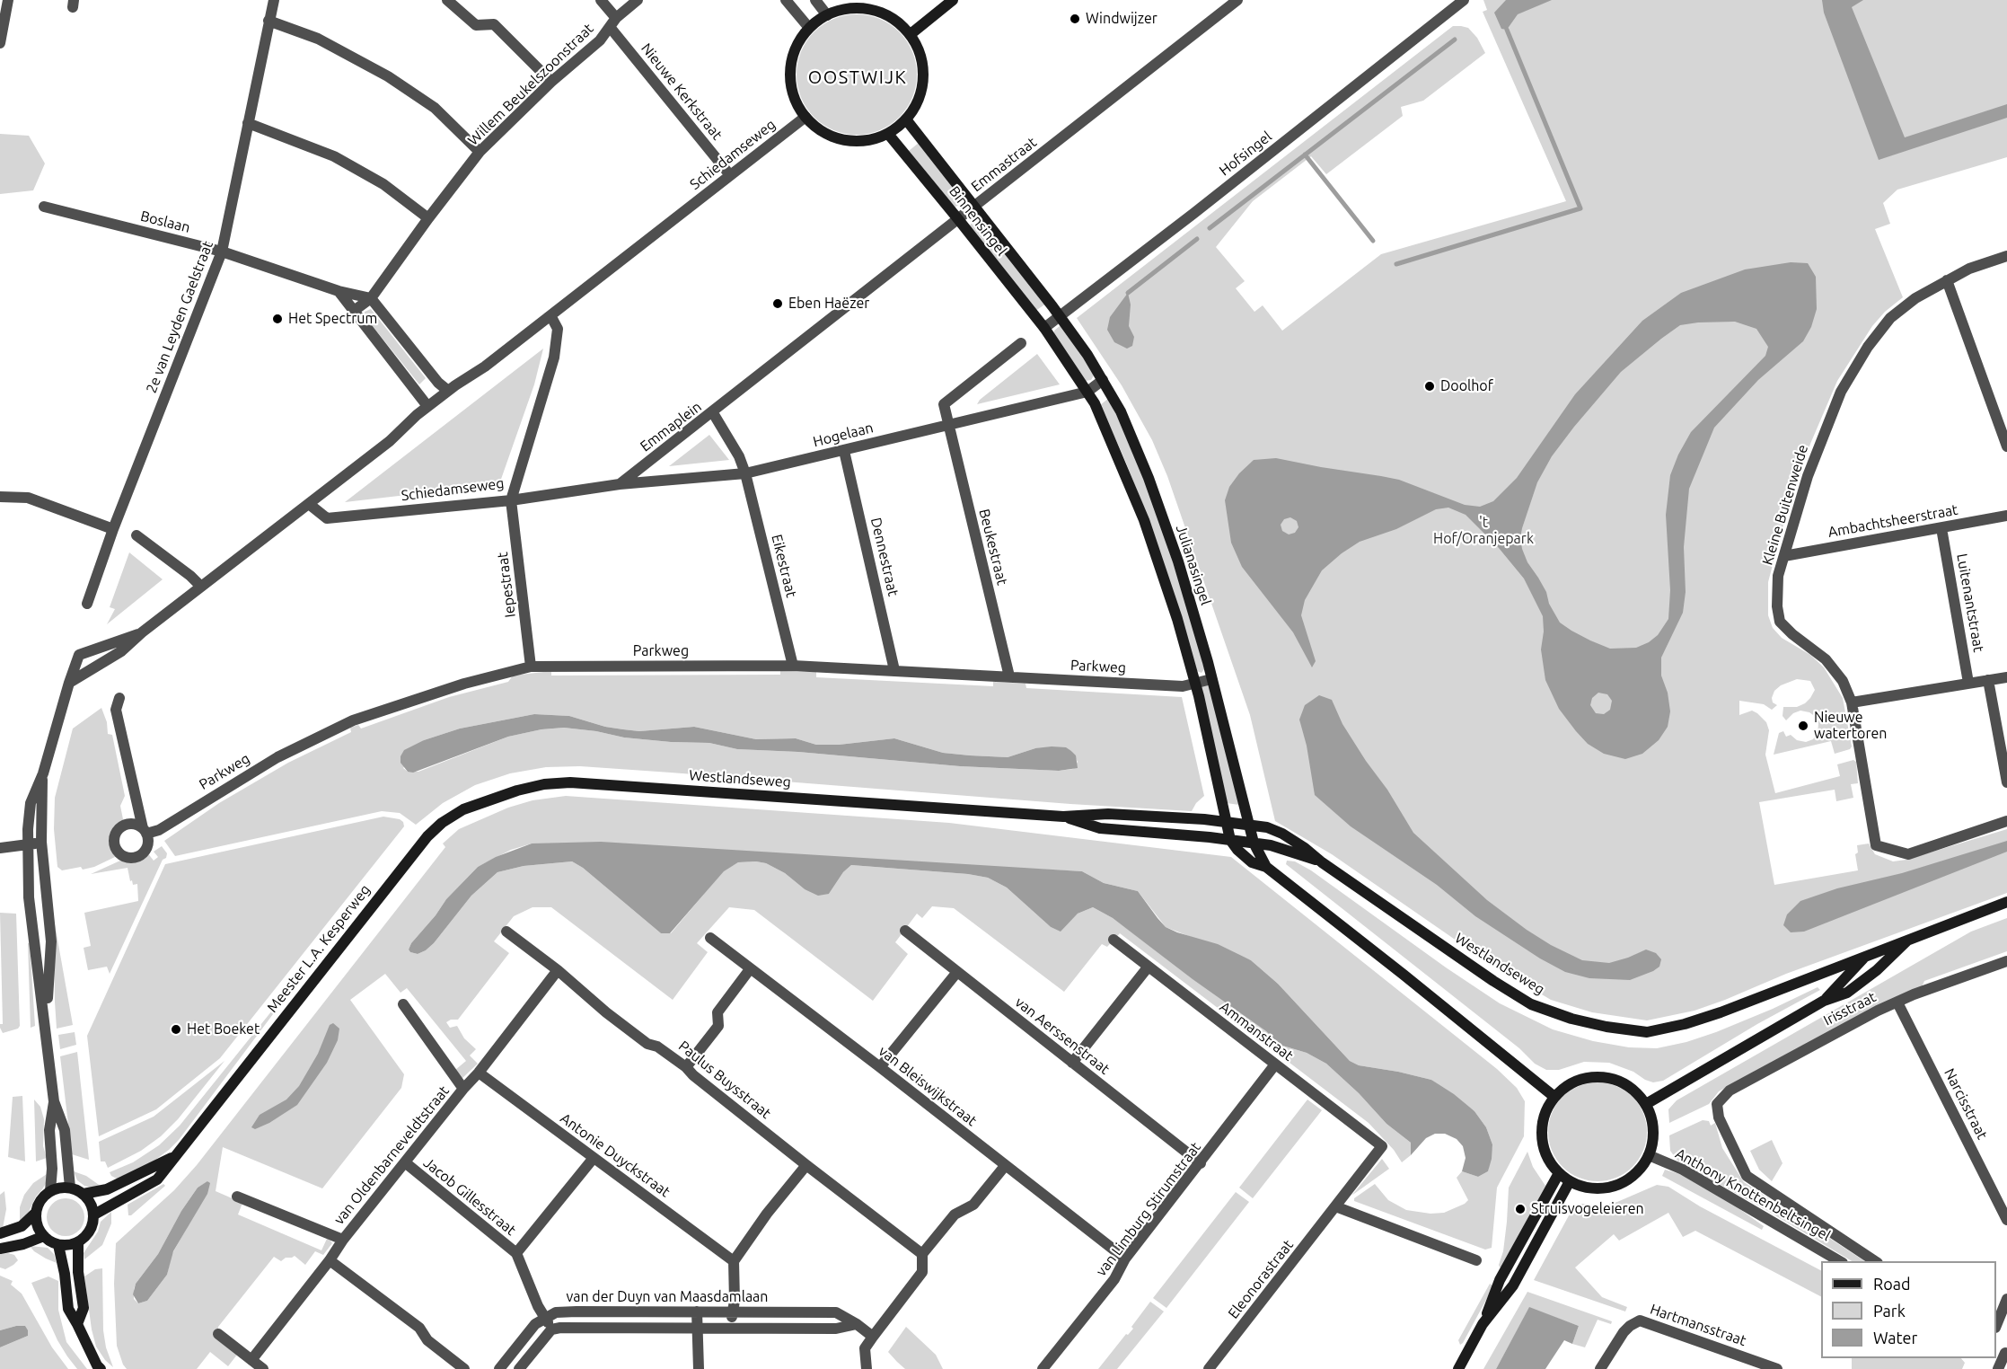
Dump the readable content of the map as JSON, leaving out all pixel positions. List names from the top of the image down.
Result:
{
  "streets": {
    "street": [
      "Willem Beukelszoonstraat",
      "Nieuwe Kerkstraat",
      "Hofsingel",
      "Schiedamseweg",
      "Emmastraat",
      "Binnensingel",
      "Boslaan",
      "2e van Leyden Gaelstraat",
      "Emmaplein",
      "Hogelaan",
      "Kleine Buitenweide",
      "Ambachtsheerstraat",
      "Beukestraat",
      "Dennestraat",
      "Julianasingel",
      "Eikestraat",
      "Iepestraat",
      "Luitenantstraat",
      "Parkweg",
      "Westlandseweg",
      "Meester L.A. Kesperweg",
      "Irisstraat",
      "Ammanstraat",
      "van Aerssenstraat",
      "Paulus Buysstraat",
      "van Bleiswijkstraat",
      "Narcisstraat",
      "van Oldenbarneveldtstraat",
      "Antonie Duyckstraat",
      "Anthony Knottenbeltsingel",
      "Jacob Gillesstraat",
      "van Limburg Stirumstraat",
      "Eleonorastraat",
      "van der Duyn van Maasdamlaan",
      "Hartmansstraat"
    ]
  },
  "crossings": [
    ["Willem Beukelszoonstraat", "Nieuwe Kerkstraat"],
    ["Willem Beukelszoonstraat", "Boslaan"],
    ["Nieuwe Kerkstraat", "Schiedamseweg"],
    ["Hofsingel", "Binnensingel"],
    ["Hofsingel", "Julianasingel"],
    ["Schiedamseweg", "Binnensingel"],
    ["Schiedamseweg", "Emmaplein"],
    ["Schiedamseweg", "Iepestraat"],
    ["Emmastraat", "Binnensingel"],
    ["Emmastraat", "Emmaplein"],
    ["Binnensingel", "Julianasingel"],
    ["Boslaan", "2e van Leyden Gaelstraat"],
    ["Emmaplein", "Hogelaan"],
    ["Emmaplein", "Eikestraat"],
    ["Emmaplein", "Iepestraat"],
    ["Hogelaan", "Beukestraat"],
    ["Hogelaan", "Dennestraat"],
    ["Hogelaan", "Julianasingel"],
    ["Hogelaan", "Eikestraat"],
    ["Kleine Buitenweide", "Ambachtsheerstraat"],
    ["Ambachtsheerstraat", "Luitenantstraat"],
    ["Beukestraat", "Parkweg"],
    ["Dennestraat", "Parkweg"],
    ["Julianasingel", "Parkweg"],
    ["Julianasingel", "Westlandseweg"],
    ["Eikestraat", "Parkweg"],
    ["Iepestraat", "Parkweg"],
    ["Westlandseweg", "Meester L.A. Kesperweg"],
    ["Westlandseweg", "Anthony Knottenbeltsingel"],
    ["Irisstraat", "Narcisstraat"],
    ["Irisstraat", "Anthony Knottenbeltsingel"],
    ["Ammanstraat", "van Limburg Stirumstraat"],
    ["Ammanstraat", "Eleonorastraat"],
    ["van Aerssenstraat", "van Limburg Stirumstraat"],
    ["Paulus Buysstraat", "van Oldenbarneveldtstraat"],
    ["van Bleiswijkstraat", "van Limburg Stirumstraat"],
    ["van Oldenbarneveldtstraat", "Antonie Duyckstraat"],
    ["van Oldenbarneveldtstraat", "Jacob Gillesstraat"],
    ["Antonie Duyckstraat", "Jacob Gillesstraat"],
    ["Jacob Gillesstraat", "van der Duyn van Maasdamlaan"]
  ],
  "districts": ["OOSTWIJK"],
  "parks": ["'t Hof/Oranjepark"],
  "places": [
    "Windwijzer",
    "Eben Haëzer",
    "Het Spectrum",
    "Doolhof",
    "Nieuwe watertoren",
    "Het Boeket",
    "Struisvogeleieren"
  ],
  "legend": ["Road", "Park", "Water"]
}
